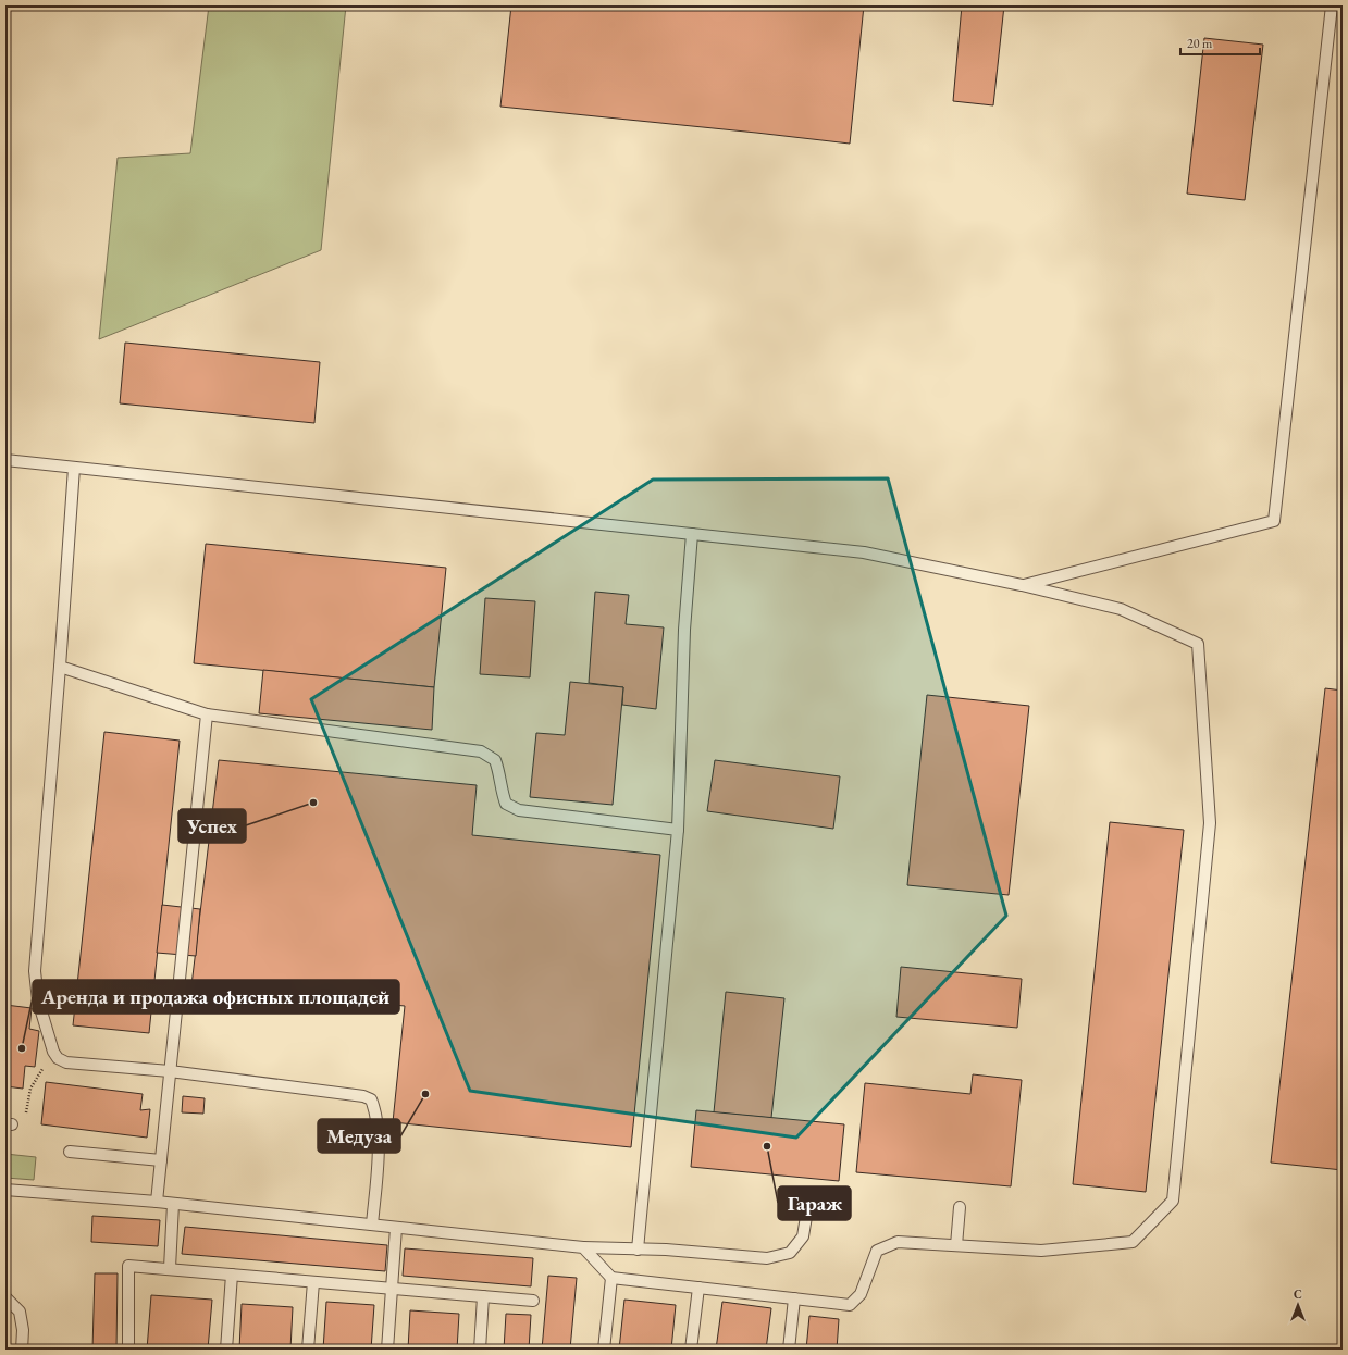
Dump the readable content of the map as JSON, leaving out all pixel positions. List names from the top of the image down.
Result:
{
  "places": [
    "Успех",
    "Аренда и продажа офисных площадей",
    "Медуза",
    "Гараж"
  ],
  "scale_bar": "20 m",
  "north": "top"
}
